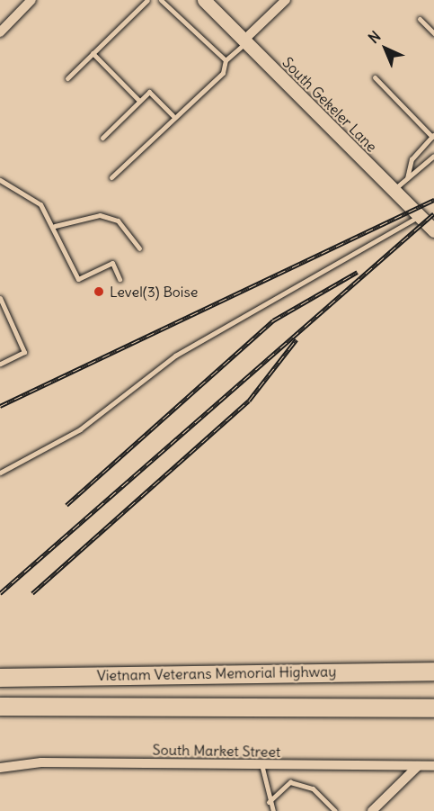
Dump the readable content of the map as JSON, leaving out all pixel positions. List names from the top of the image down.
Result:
{
  "streets": {
    "highway": ["Vietnam Veterans Memorial Highway"],
    "street": ["South Gekeler Lane", "South Market Street"]
  },
  "places": ["Level(3) Boise"],
  "north": "top left"
}
